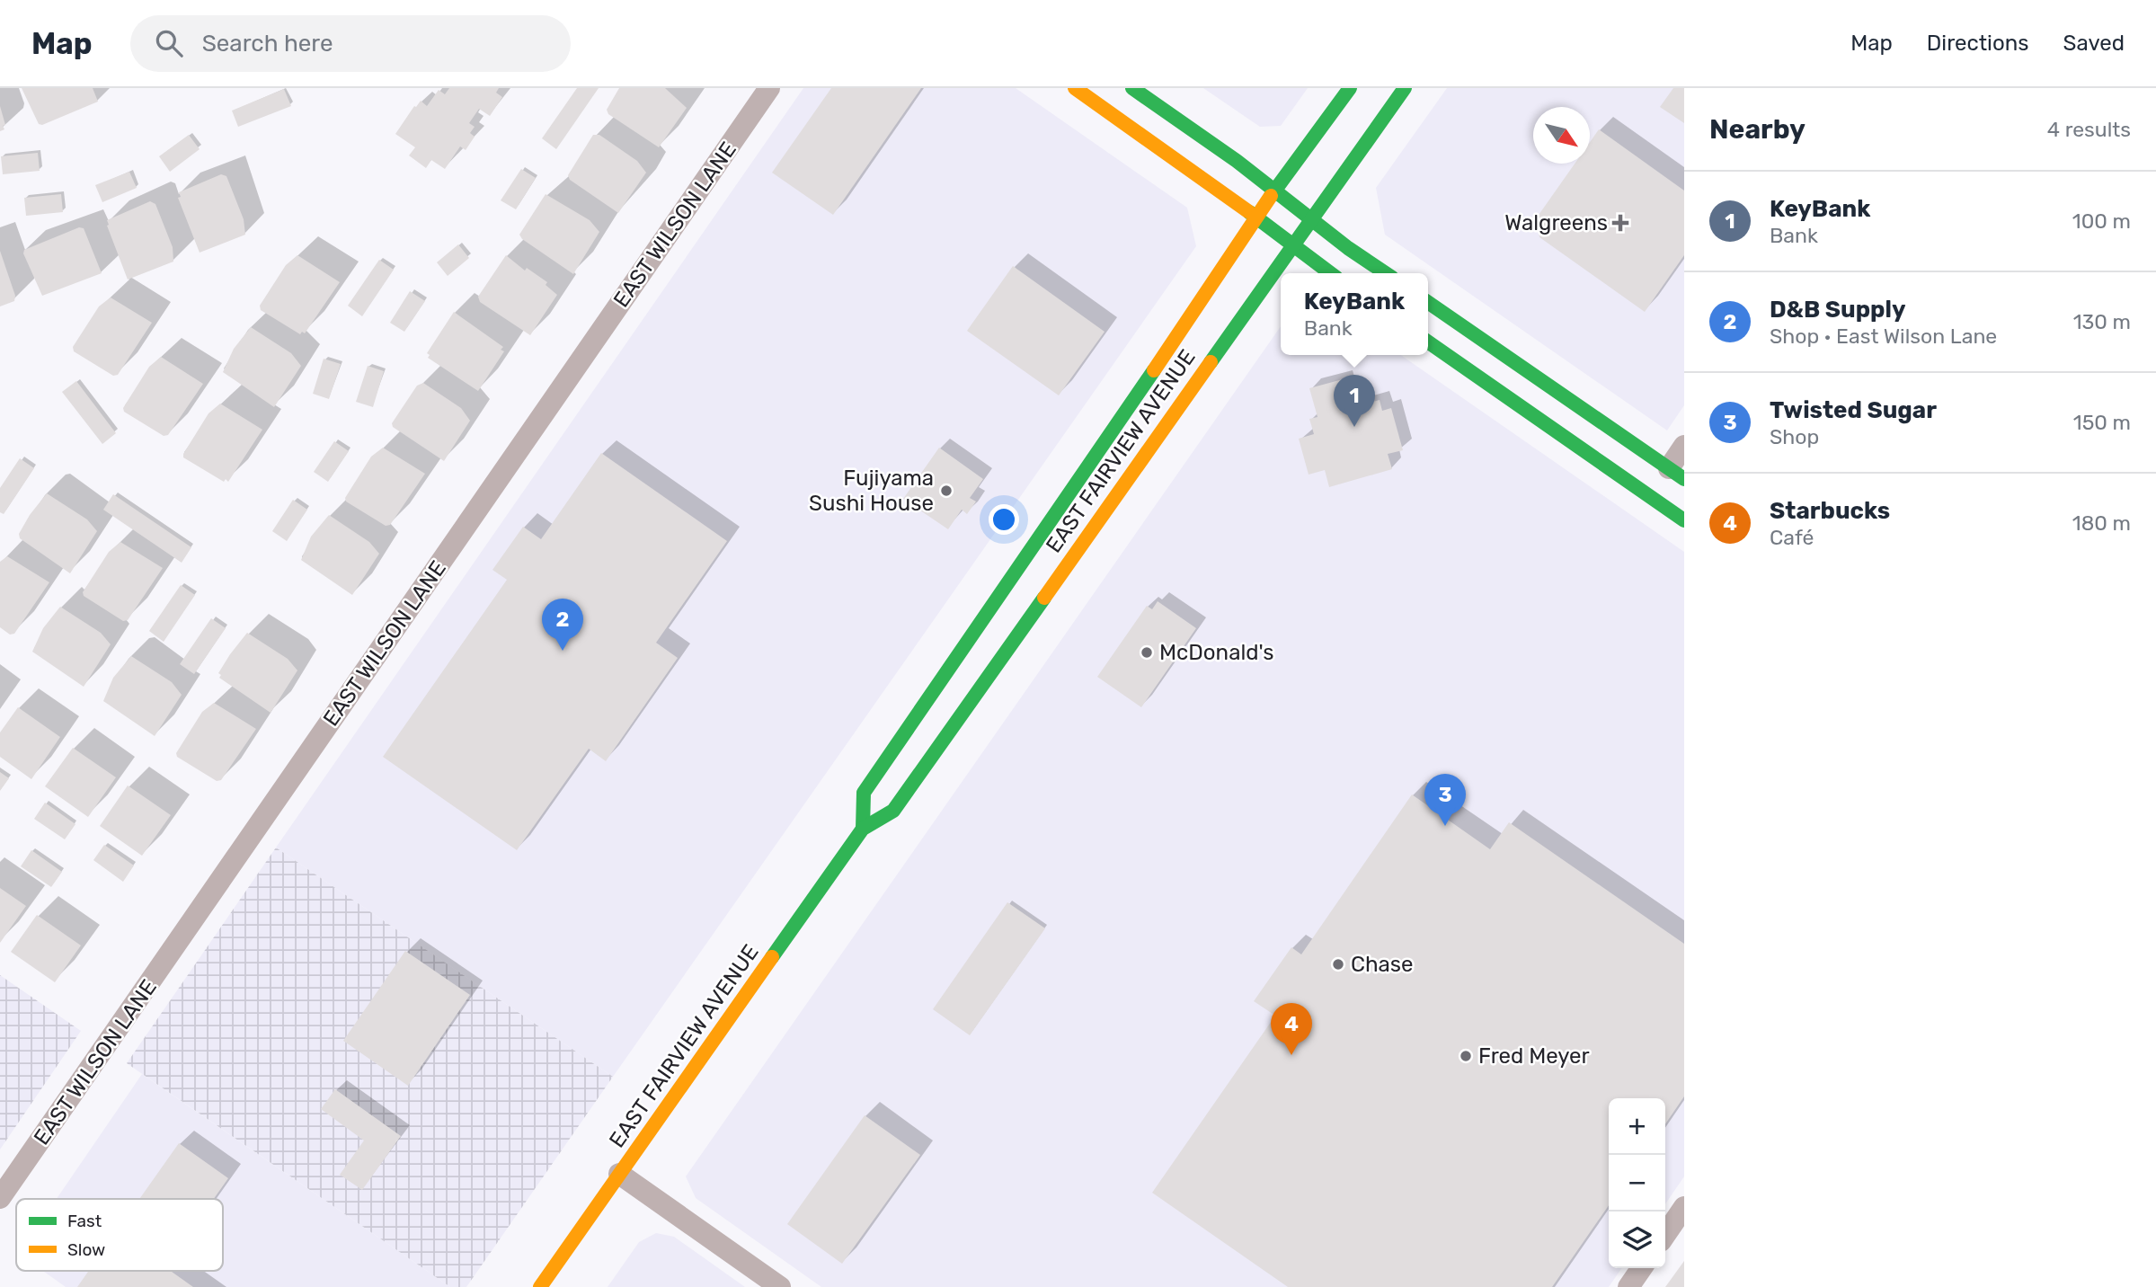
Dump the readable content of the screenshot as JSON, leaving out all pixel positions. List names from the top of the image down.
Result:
{
  "streets": {
    "main road": ["EAST FAIRVIEW AVENUE"],
    "street": ["EAST WILSON LANE"]
  },
  "places": {
    "health": ["Walgreens"],
    "other": [
      "Fujiyama Sushi House",
      "McDonald's",
      "Chase",
      "Fred Meyer"
    ]
  },
  "legend": ["Fast", "Slow"],
  "north": "bottom right",
  "page": {
    "header": "Map",
    "search": "Search here",
    "nav": ["Map", "Directions", "Saved"],
    "heading": ["Nearby", "4 results"],
    "list": [
      {
        "mark": "1",
        "name": "KeyBank",
        "note": "Bank",
        "value": "100 m"
      },
      {
        "mark": "2",
        "name": "D&B Supply",
        "note": "Shop · East Wilson Lane",
        "value": "130 m"
      },
      {
        "mark": "3",
        "name": "Twisted Sugar",
        "note": "Shop",
        "value": "150 m"
      },
      {
        "mark": "4",
        "name": "Starbucks",
        "note": "Café",
        "value": "180 m"
      }
    ],
    "popup": ["KeyBank", "Bank"],
    "pins": [
      "1",
      "2",
      "3",
      "4"
    ],
    "map_buttons": ["+", "−"]
  }
}
